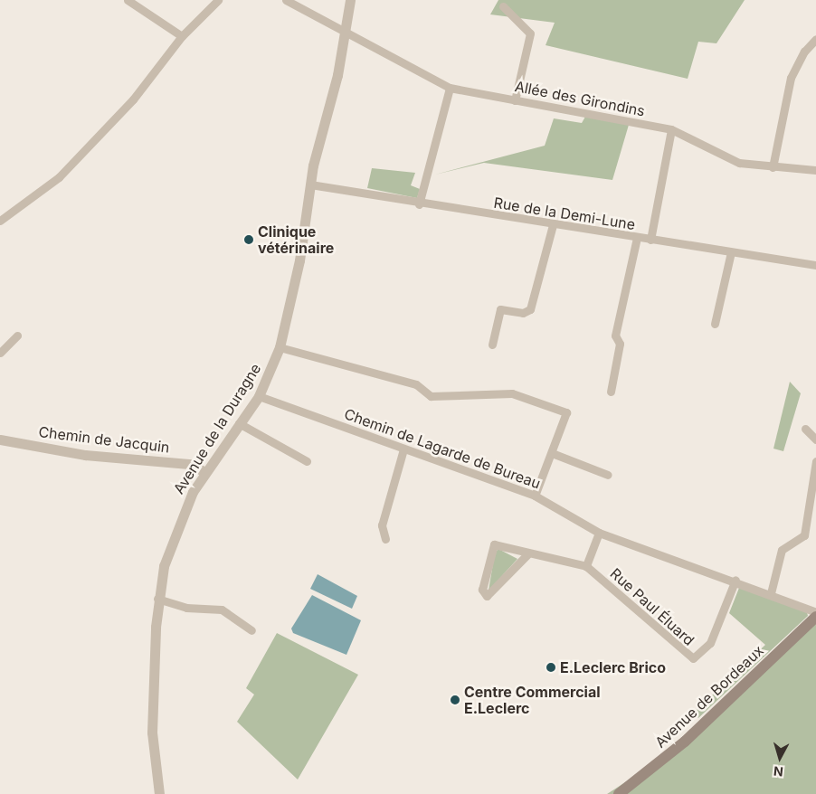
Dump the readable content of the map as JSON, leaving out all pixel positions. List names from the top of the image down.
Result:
{
  "streets": {
    "main road": ["Avenue de Bordeaux"],
    "street": [
      "Allée des Girondins",
      "Rue de la Demi-Lune",
      "Avenue de la Duragne",
      "Chemin de Jacquin",
      "Chemin de Lagarde de Bureau",
      "Rue Paul Éluard"
    ]
  },
  "crossings": [
    ["Allée des Girondins", "Avenue de la Duragne"],
    ["Rue de la Demi-Lune", "Avenue de la Duragne"],
    ["Avenue de la Duragne", "Chemin de Jacquin"],
    ["Avenue de la Duragne", "Chemin de Lagarde de Bureau"],
    ["Chemin de Lagarde de Bureau", "Rue Paul Éluard"]
  ],
  "places": ["Clinique vétérinaire", "E.Leclerc Brico", "Centre Commercial E.Leclerc"],
  "north": "bottom"
}
